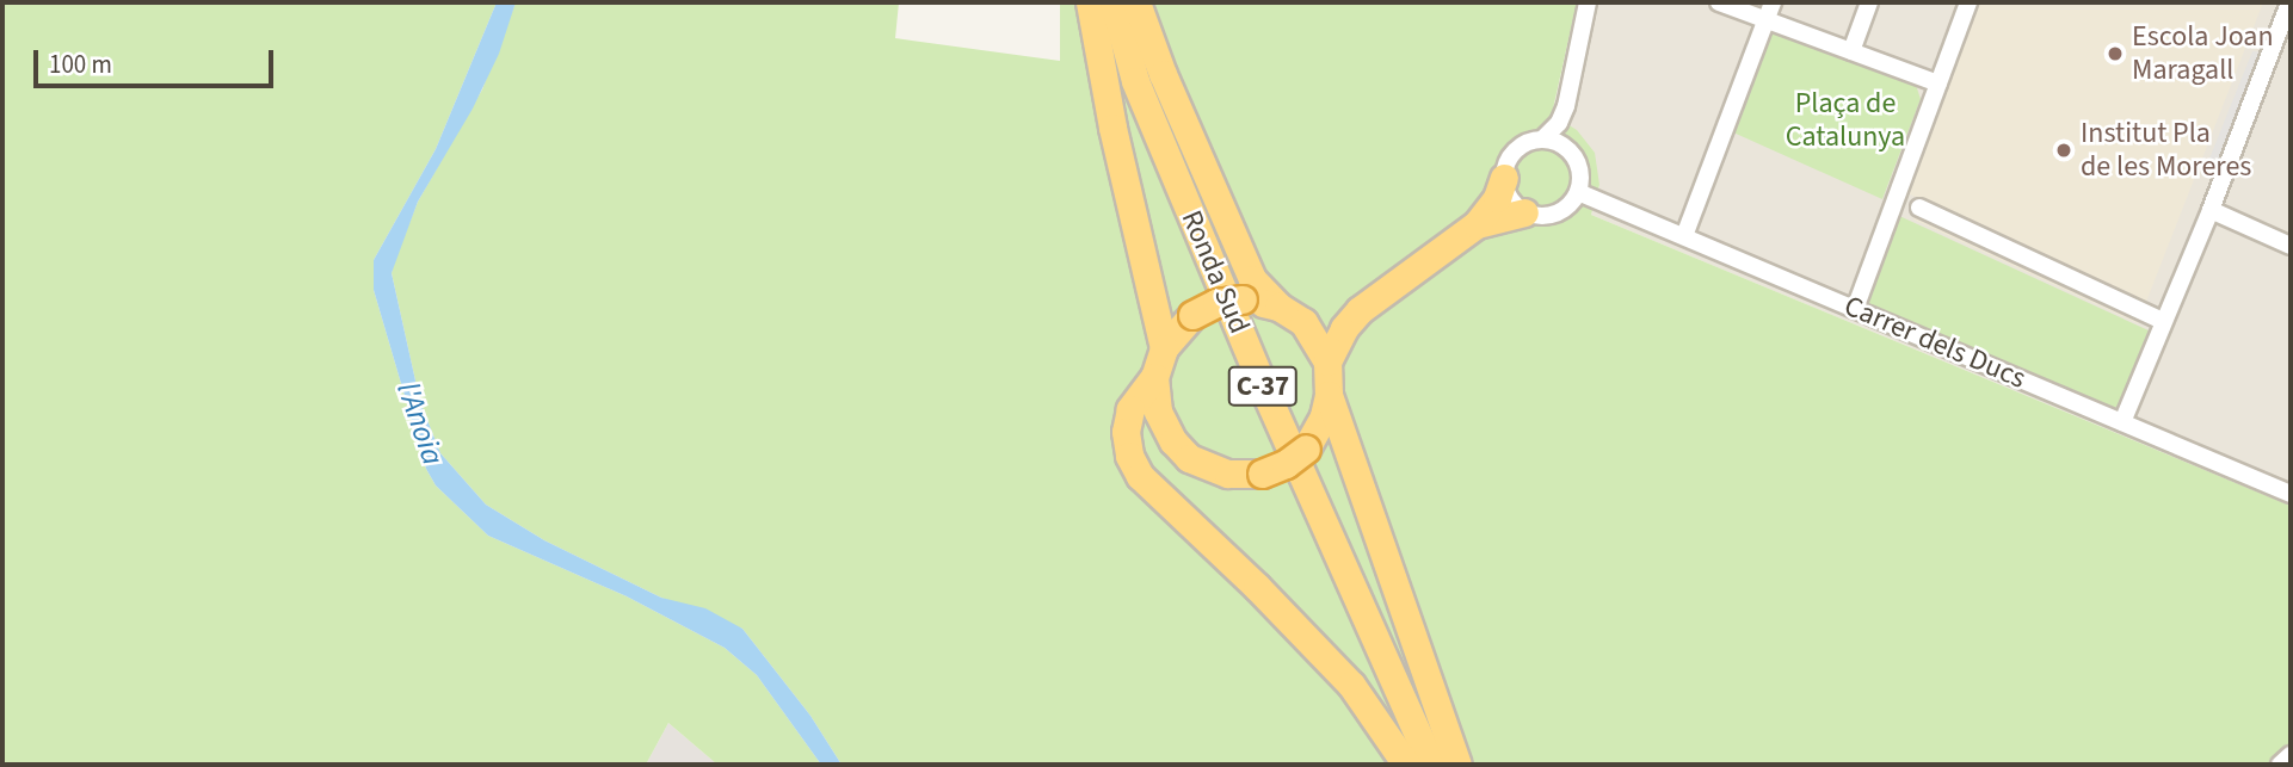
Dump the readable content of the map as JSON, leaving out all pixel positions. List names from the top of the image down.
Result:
{
  "streets": {
    "highway": ["Ronda Sud", "C-37"],
    "street": ["Carrer dels Ducs"]
  },
  "water": ["l'Anoia"],
  "parks": ["Plaça de Catalunya"],
  "places": ["Escola Joan Maragall", "Institut Pla de les Moreres"],
  "scale_bar": "100 m"
}
